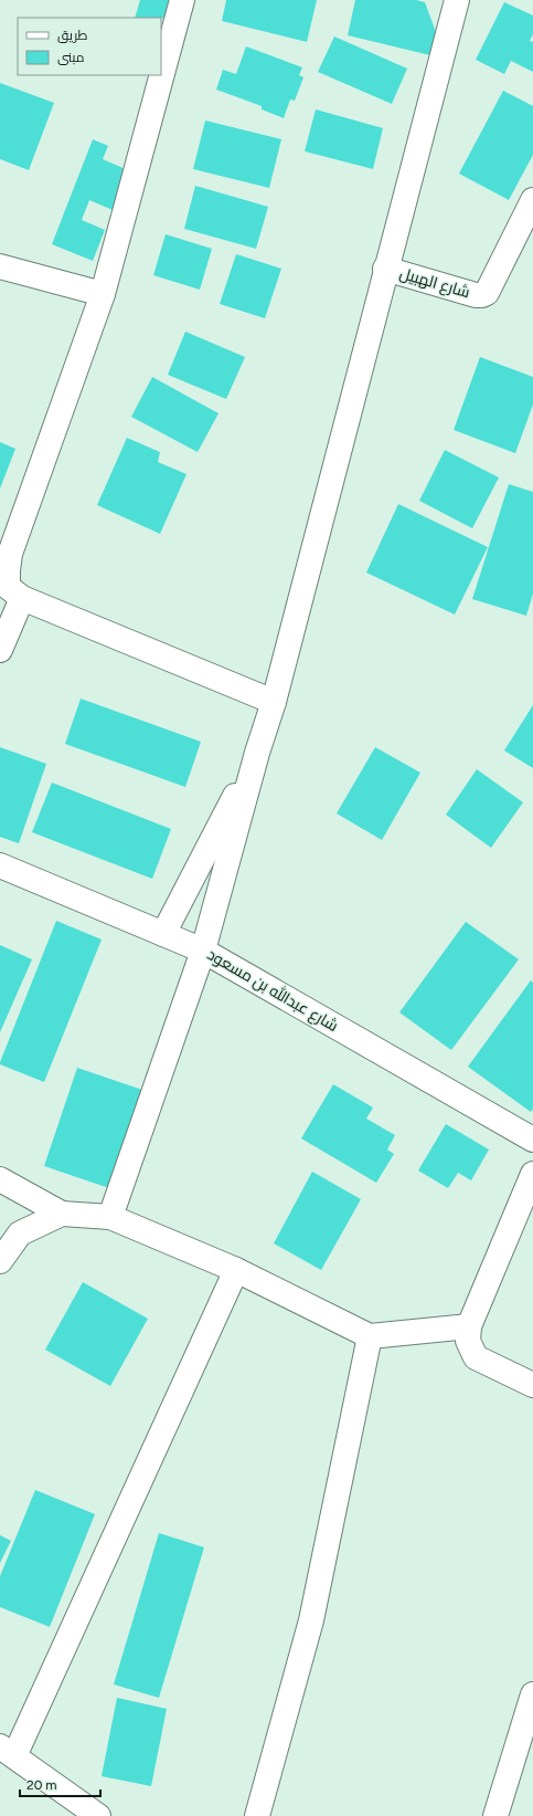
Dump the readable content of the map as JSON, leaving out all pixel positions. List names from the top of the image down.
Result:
{
  "streets": {
    "street": ["شارع الهبيل", "شارع عبدالله بن مسعود"]
  },
  "legend": ["طريق", "مبنى"],
  "scale_bar": "20 m"
}
